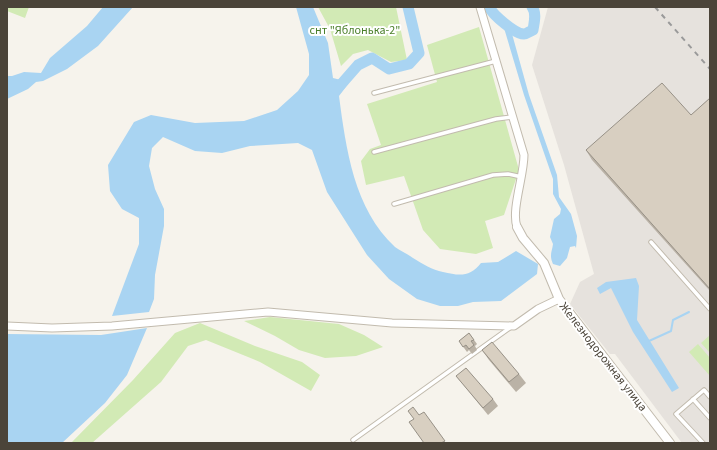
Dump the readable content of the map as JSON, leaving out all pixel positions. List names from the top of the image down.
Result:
{
  "streets": {
    "street": ["Железнодорожная улица"]
  },
  "parks": ["снт \"Яблонька-2\""]
}
